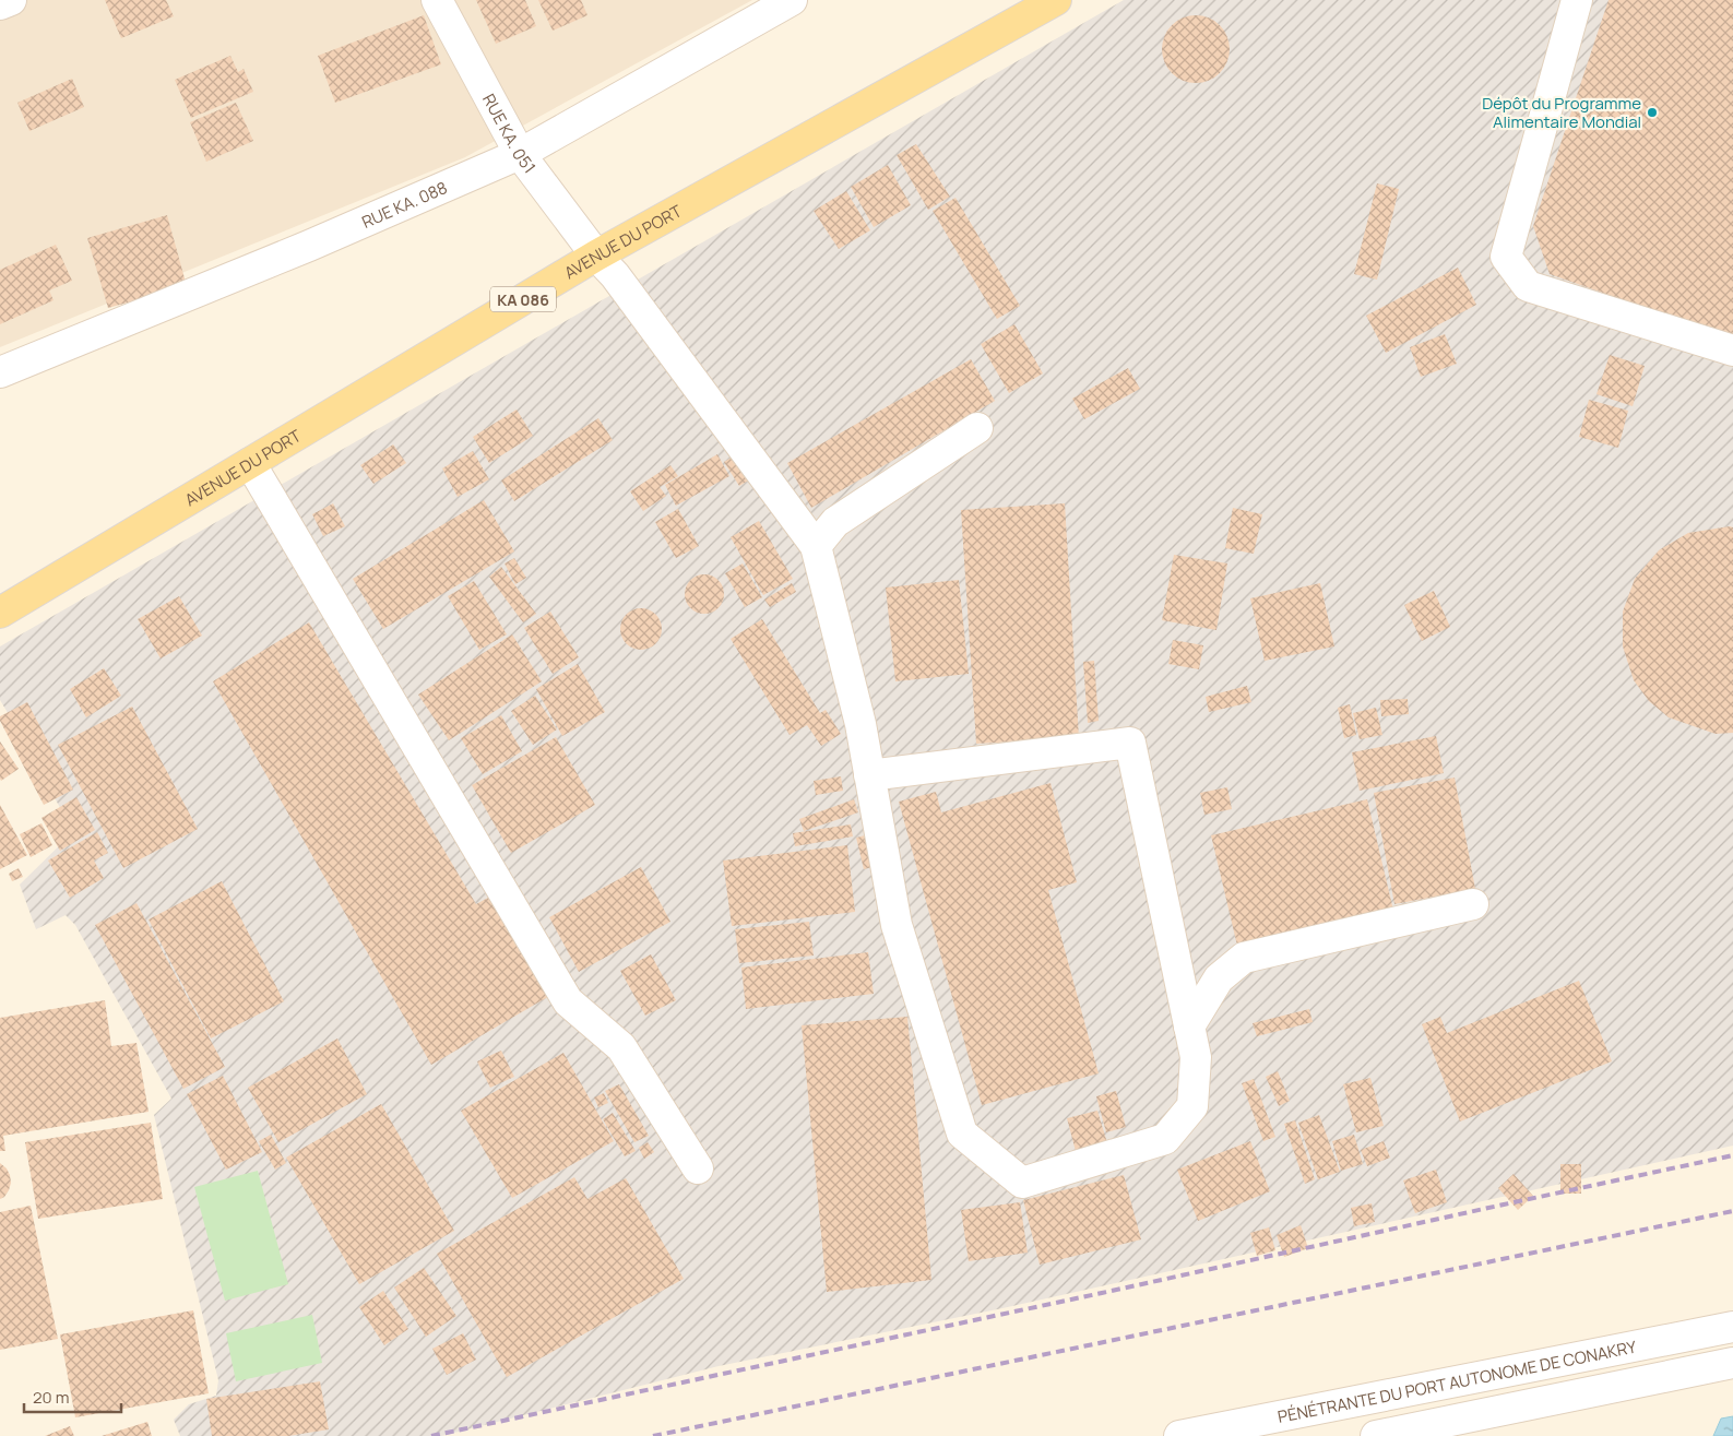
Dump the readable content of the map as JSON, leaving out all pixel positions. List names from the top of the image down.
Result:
{
  "streets": {
    "main road": ["AVENUE DU PORT", "KA 086"],
    "street": ["RUE KA. 051", "RUE KA. 088", "PÉNÉTRANTE DU PORT AUTONOME DE CONAKRY"]
  },
  "crossings": [
    ["RUE KA. 051", "RUE KA. 088"],
    ["RUE KA. 051", "AVENUE DU PORT"]
  ],
  "places": ["Dépôt du Programme Alimentaire Mondial"],
  "scale_bar": "20 m"
}
